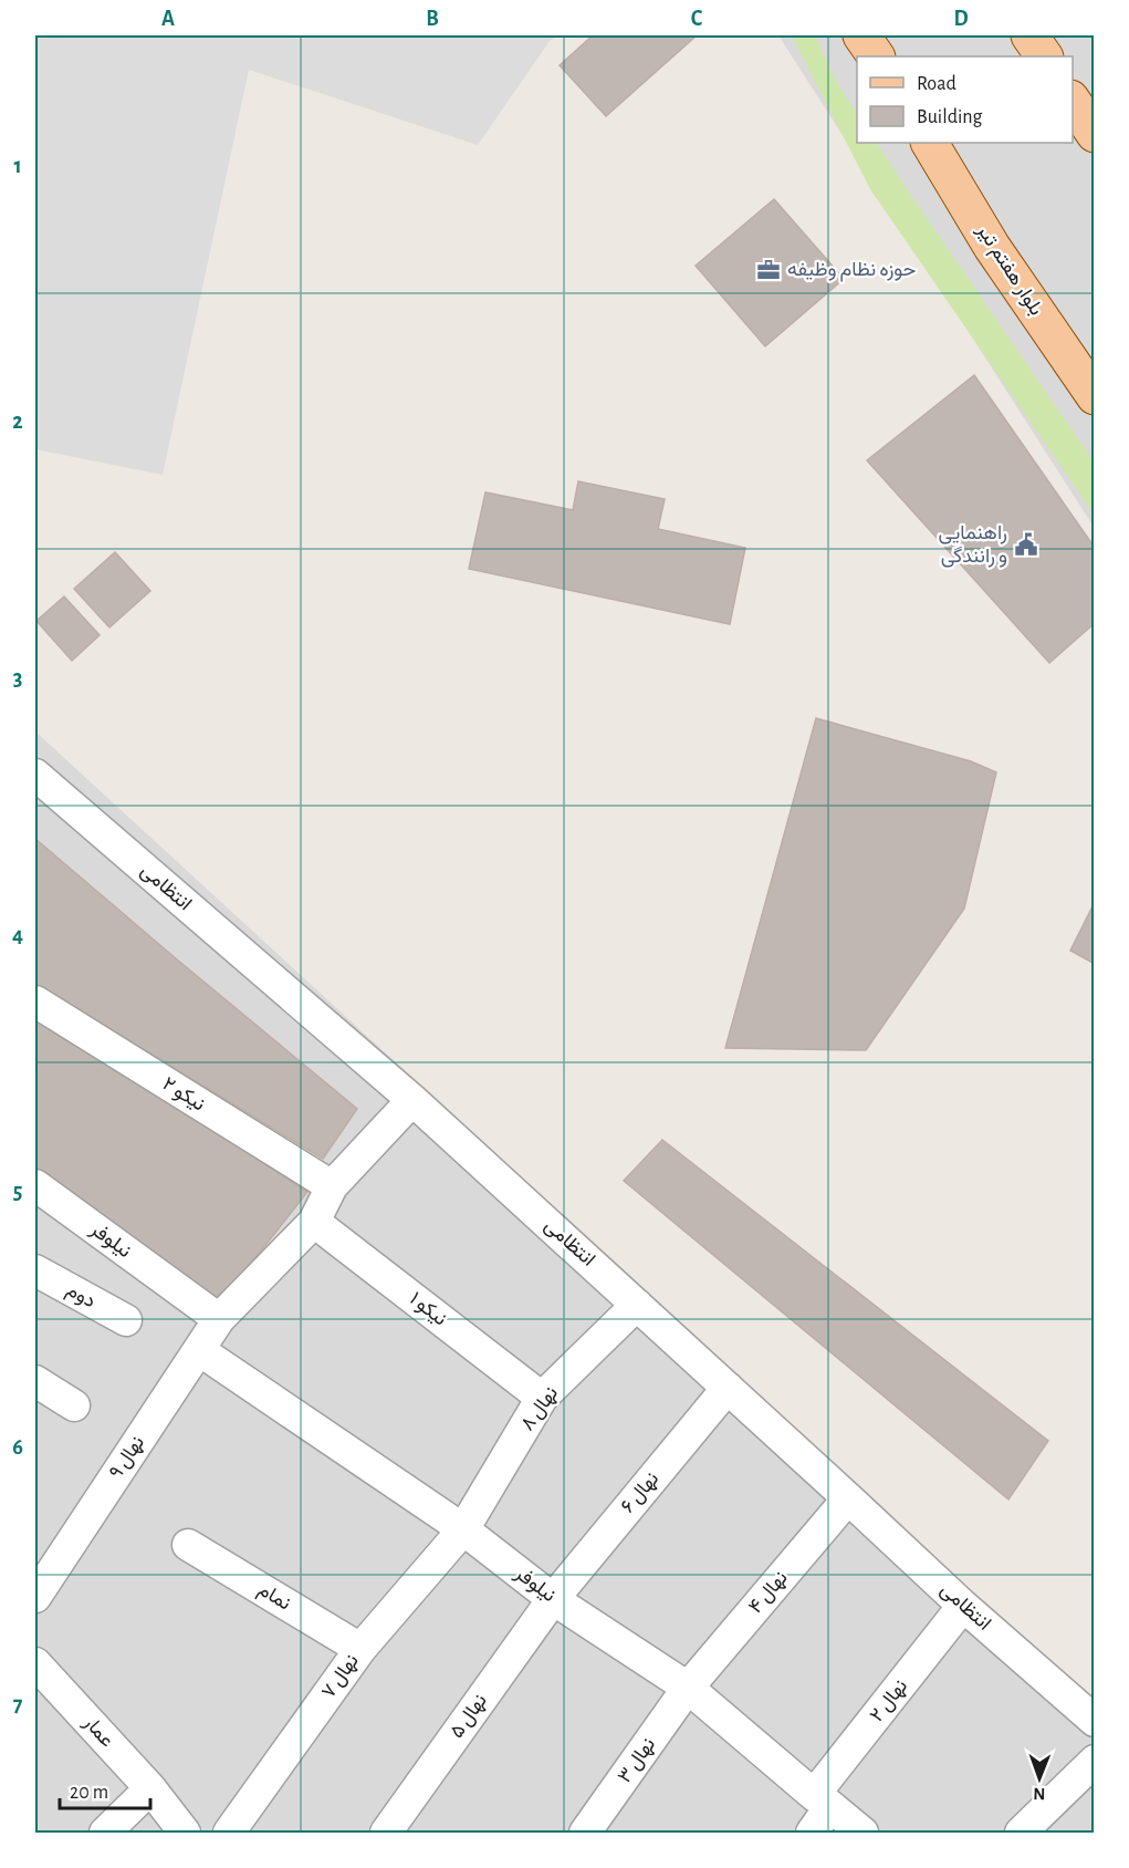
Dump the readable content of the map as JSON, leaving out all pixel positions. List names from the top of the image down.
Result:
{
  "streets": {
    "main road": ["بلوار هفتم تیر"],
    "street": [
      "انتظامی",
      "نیکو ۲",
      "نیلوفر",
      "دوم",
      "نیکو ۱",
      "نهال ۸",
      "نهال ۹",
      "نهال ۶",
      "نهال ۴",
      "نمام",
      "نهال ۷",
      "نهال ۲",
      "نهال ۵",
      "عمار",
      "نهال ۳"
    ]
  },
  "crossings": [
    ["انتظامی", "نهال ۸"],
    ["انتظامی", "نهال ۹"],
    ["انتظامی", "نهال ۶"],
    ["انتظامی", "نهال ۴"],
    ["انتظامی", "نهال ۲"],
    ["نیکو ۲", "نهال ۹"],
    ["نیلوفر", "نهال ۸"],
    ["نیلوفر", "نهال ۹"],
    ["نیلوفر", "نهال ۶"],
    ["نیلوفر", "نهال ۴"],
    ["نیلوفر", "نهال ۷"],
    ["نیلوفر", "نهال ۲"],
    ["نیلوفر", "نهال ۵"],
    ["نیلوفر", "نهال ۳"],
    ["نیکو ۱", "نهال ۸"],
    ["نیکو ۱", "نهال ۹"],
    ["نهال ۸", "نهال ۷"],
    ["نهال ۶", "نهال ۵"],
    ["نهال ۴", "نهال ۳"],
    ["نمام", "نهال ۷"]
  ],
  "places": {
    "office": ["حوزه نظام وظیفه"],
    "public building": ["راهنمایی و رانندگی"]
  },
  "legend": ["Road", "Building"],
  "scale_bar": "20 m",
  "north": "bottom",
  "grid": {
    "columns": [
      "A",
      "B",
      "C",
      "D"
    ],
    "rows": [
      "1",
      "2",
      "3",
      "4",
      "5",
      "6",
      "7"
    ]
  }
}
